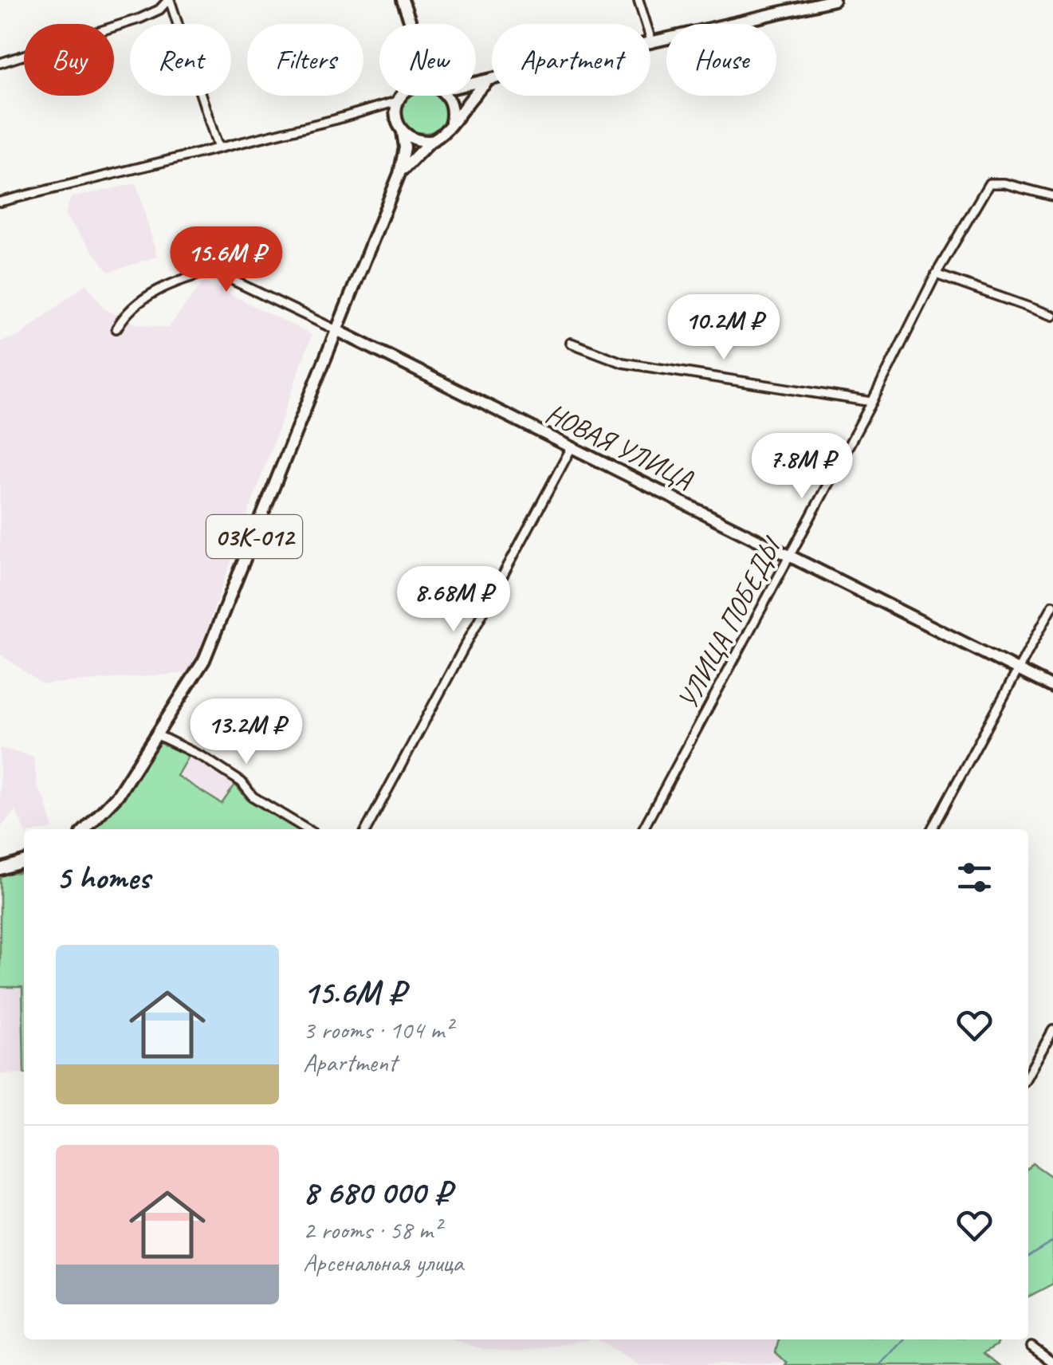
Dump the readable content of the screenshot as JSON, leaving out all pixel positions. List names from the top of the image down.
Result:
{
  "streets": {
    "main road": ["НОВАЯ УЛИЦА", "03К-012"],
    "street": ["УЛИЦА ПОБЕДЫ"]
  },
  "crossings": [
    ["НОВАЯ УЛИЦА", "03К-012"],
    ["НОВАЯ УЛИЦА", "УЛИЦА ПОБЕДЫ"]
  ],
  "page": {
    "chip": [
      "Buy",
      "Rent",
      "Filters",
      "New",
      "Apartment",
      "House"
    ],
    "price": [
      "15.6M ₽",
      "10.2M ₽",
      "7.8M ₽",
      "8.68M ₽",
      "13.2M ₽"
    ],
    "heading": "5 homes",
    "list": [
      {
        "name": "15.6M ₽",
        "note": "3 rooms · 104 m² · Apartment"
      },
      {
        "name": "8 680 000 ₽",
        "note": "2 rooms · 58 m² · Арсенальная улица"
      }
    ]
  }
}
